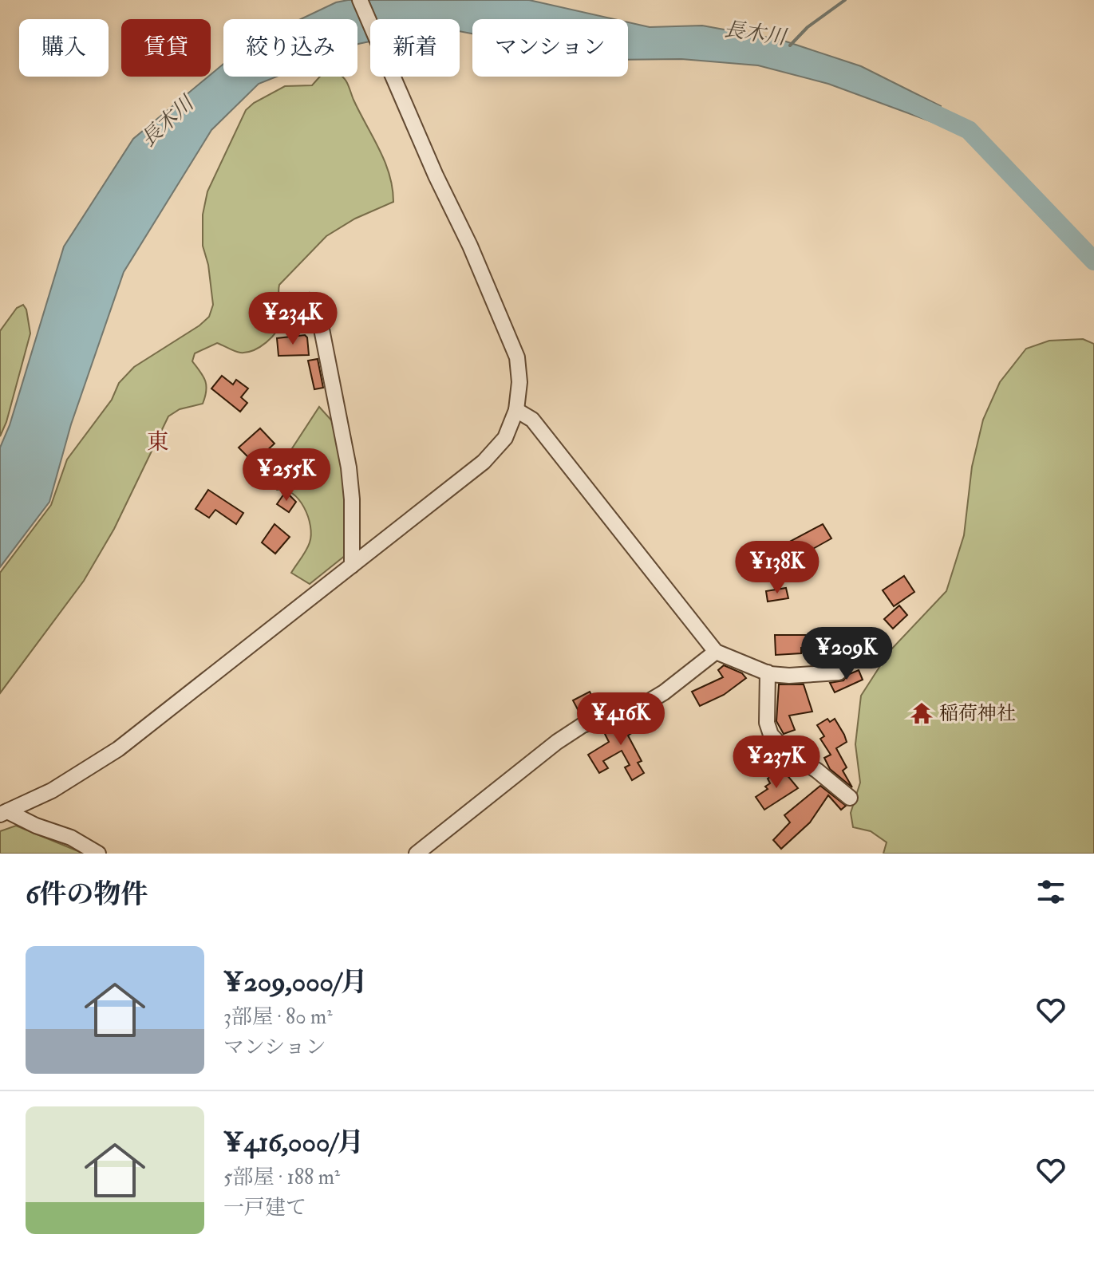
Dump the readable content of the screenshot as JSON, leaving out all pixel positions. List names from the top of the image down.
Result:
{
  "districts": ["東"],
  "water": ["長木川"],
  "places": {
    "temple": ["稲荷神社"]
  },
  "page": {
    "chip": [
      "購入",
      "賃貸",
      "絞り込み",
      "新着",
      "マンション"
    ],
    "price": [
      "¥234K",
      "¥255K",
      "¥138K",
      "¥209K",
      "¥416K",
      "¥237K"
    ],
    "heading": "6件の物件",
    "list": [
      {
        "name": "¥209,000/月",
        "note": "3部屋 · 80 m² · マンション"
      },
      {
        "name": "¥416,000/月",
        "note": "5部屋 · 188 m² · 一戸建て"
      }
    ]
  }
}
